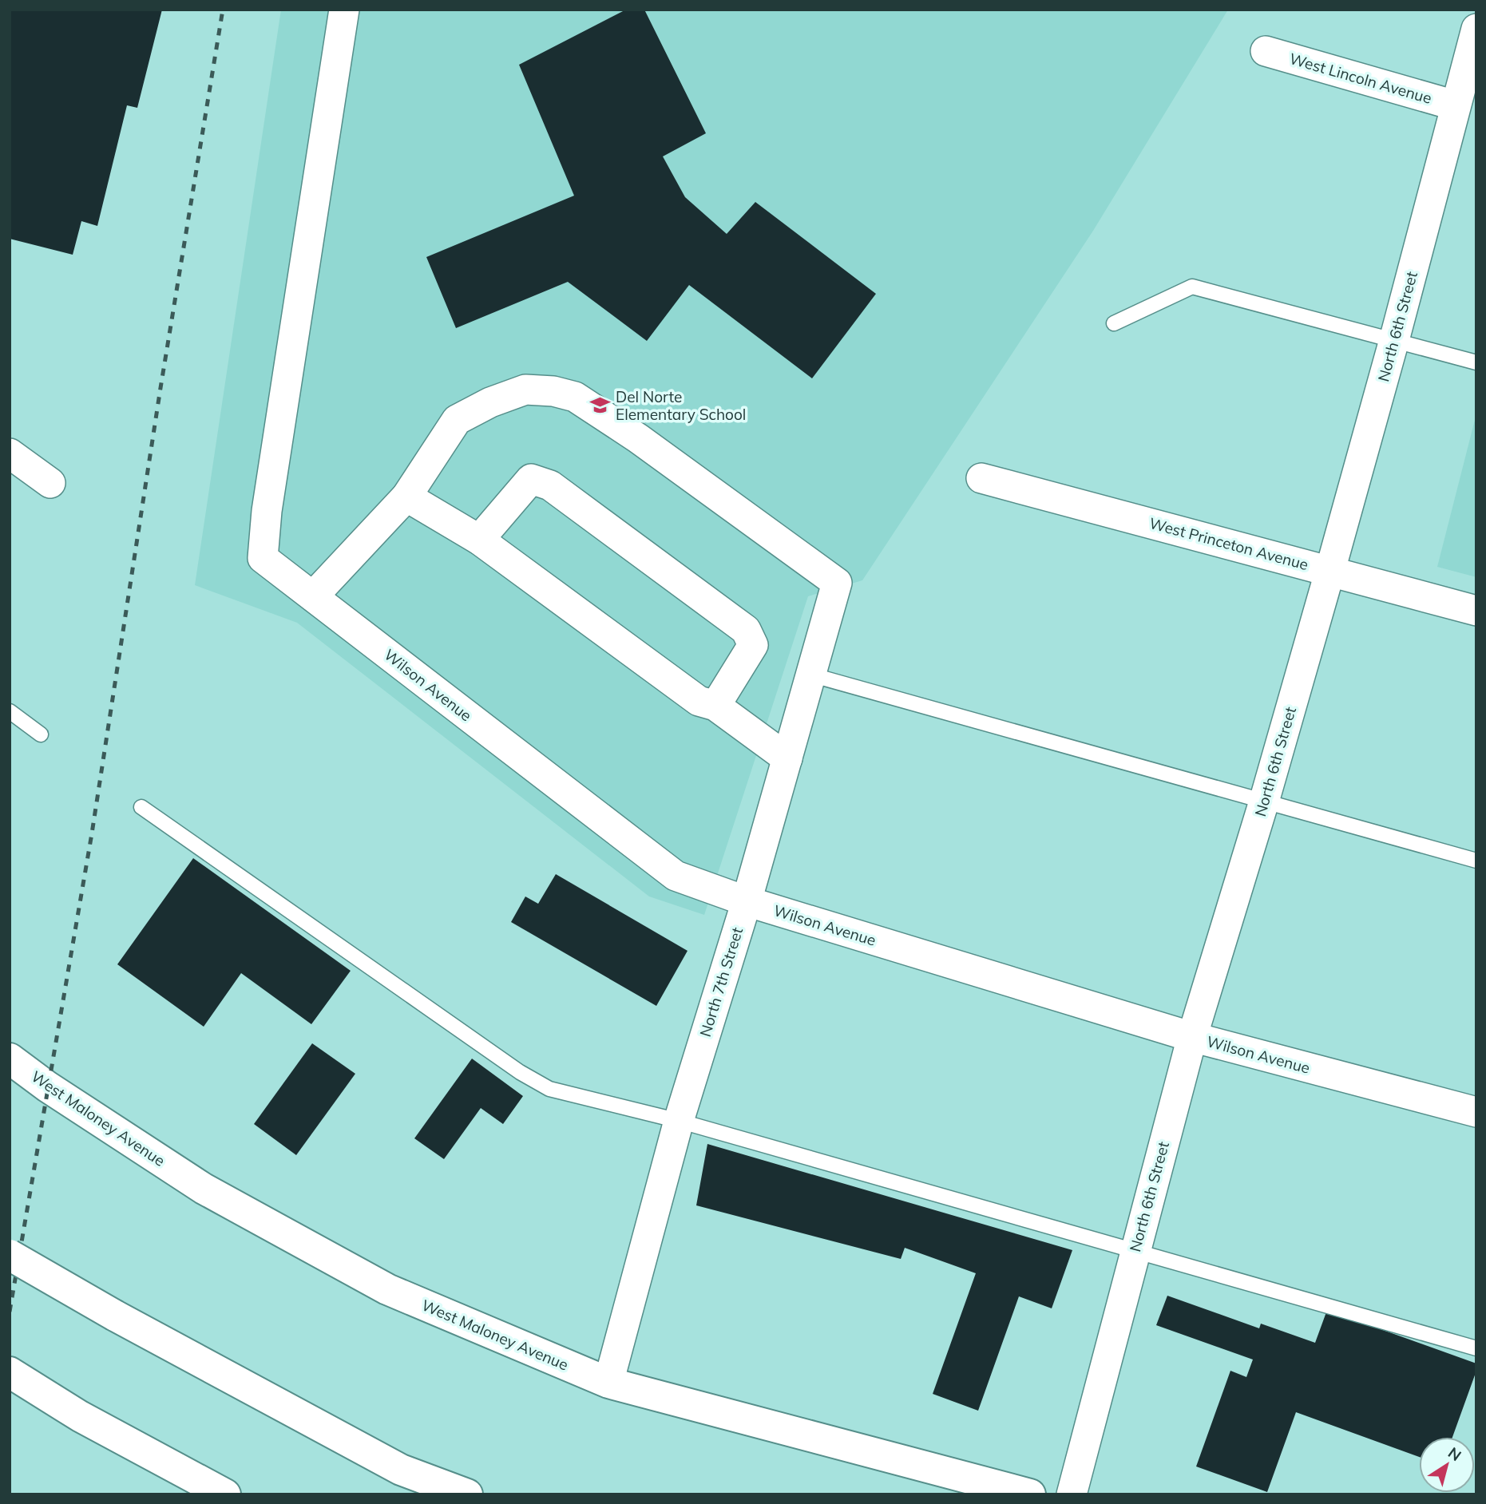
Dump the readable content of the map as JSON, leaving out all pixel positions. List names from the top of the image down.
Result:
{
  "streets": {
    "main road": ["West Maloney Avenue"],
    "street": [
      "West Lincoln Avenue",
      "North 6th Street",
      "West Princeton Avenue",
      "Wilson Avenue",
      "North 7th Street"
    ]
  },
  "crossings": [
    ["West Lincoln Avenue", "North 6th Street"],
    ["North 6th Street", "West Princeton Avenue"],
    ["North 6th Street", "Wilson Avenue"],
    ["Wilson Avenue", "North 7th Street"],
    ["North 7th Street", "West Maloney Avenue"]
  ],
  "places": {
    "school or university": ["Del Norte Elementary School"]
  },
  "north": "top right"
}
